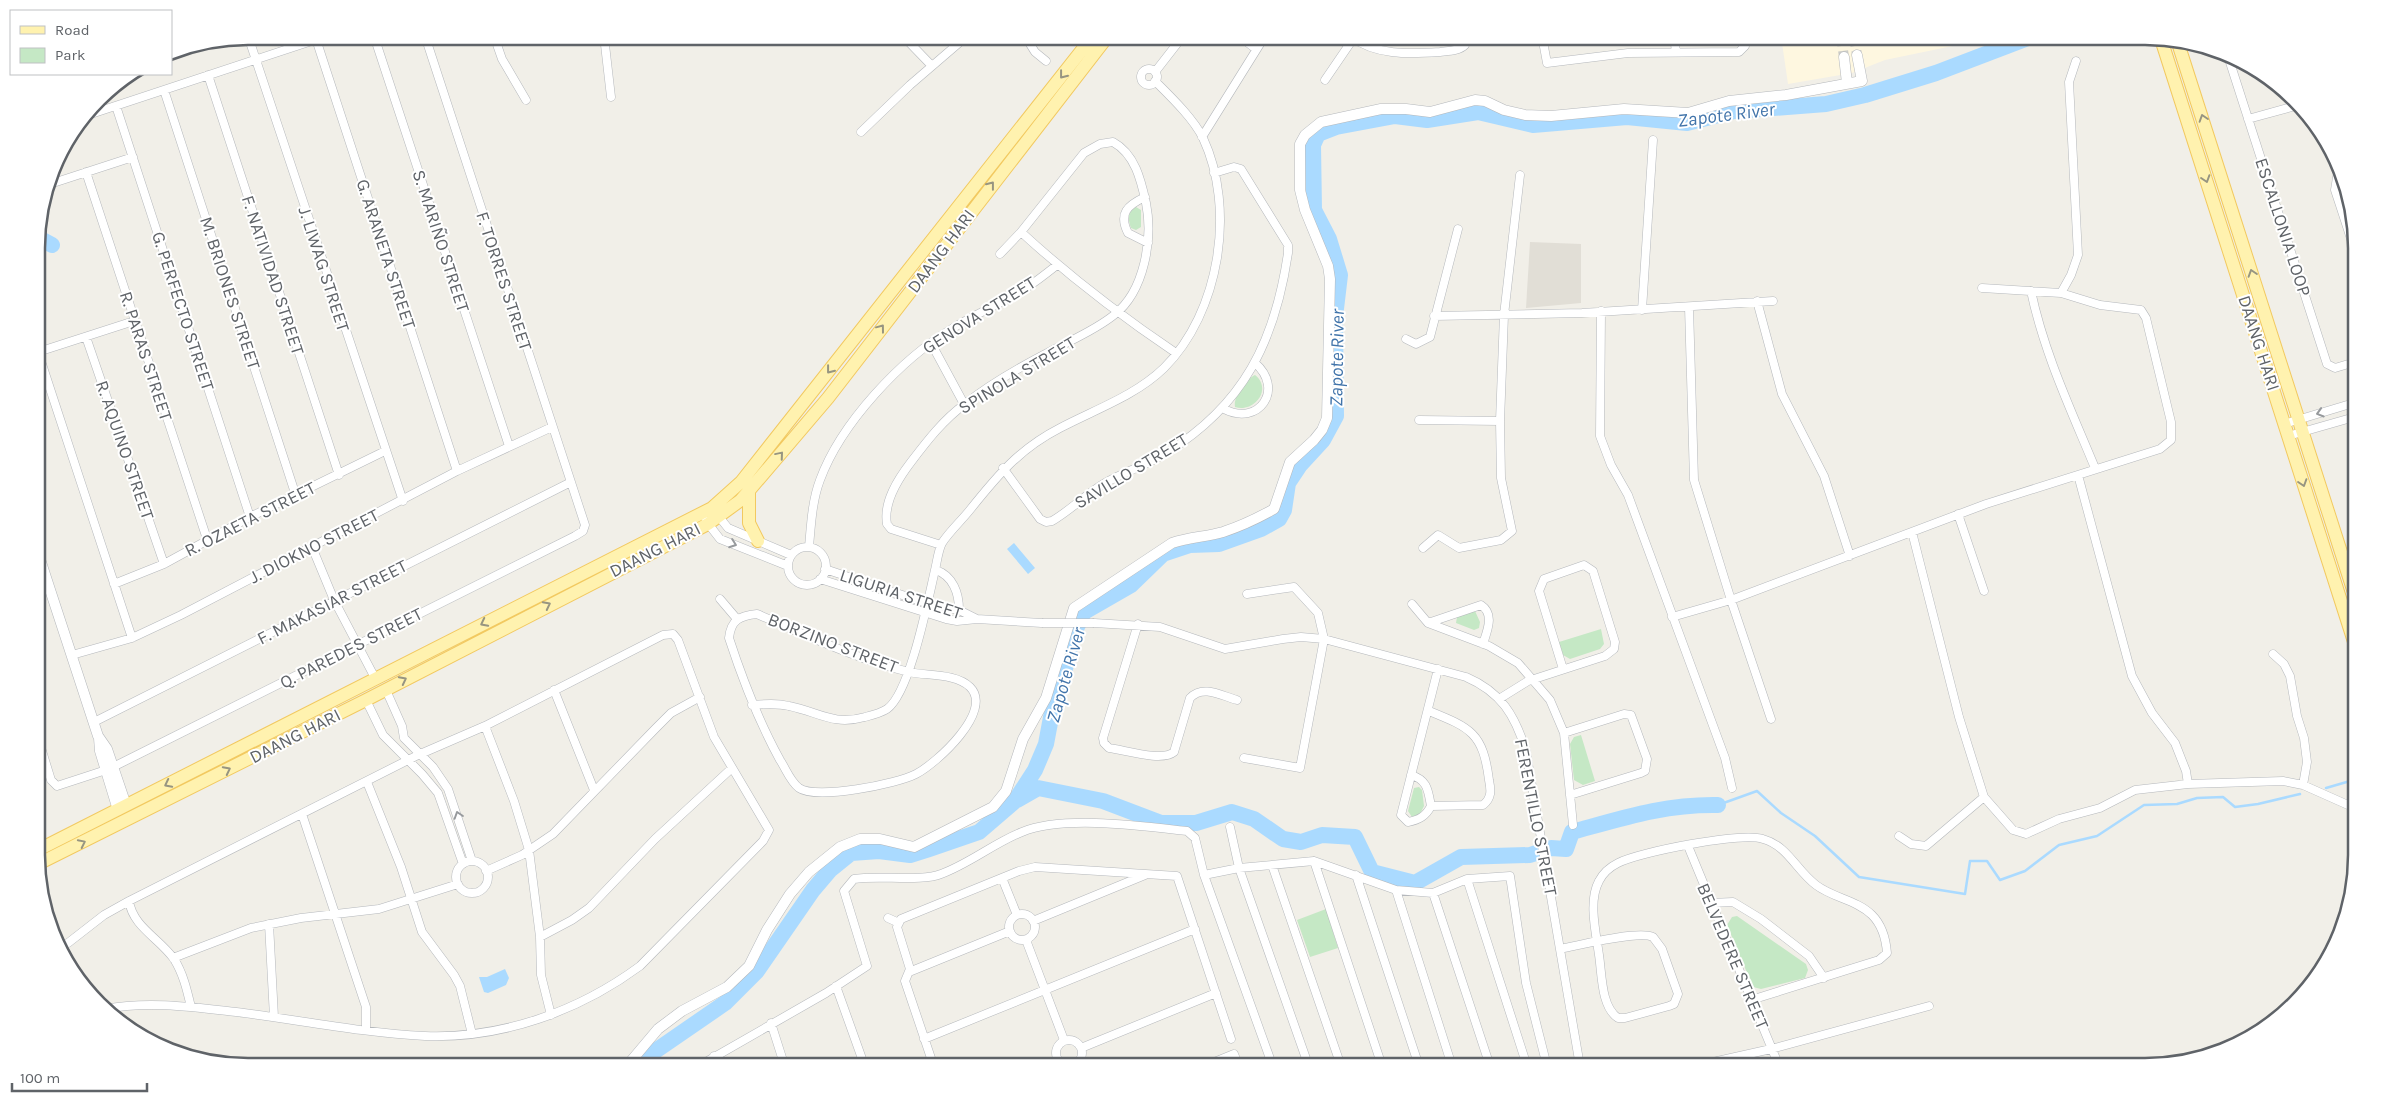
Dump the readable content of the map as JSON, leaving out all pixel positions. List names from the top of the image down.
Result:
{
  "streets": {
    "main road": ["DAANG HARI"],
    "street": [
      "ESCALLONIA LOOP",
      "S. MARIÑO STREET",
      "G. ARANETA STREET",
      "J. LIWAG STREET",
      "F. NATIVIDAD STREET",
      "F. TORRES STREET",
      "M. BRIONES STREET",
      "G. PERFECTO STREET",
      "GENOVA STREET",
      "R. PARAS STREET",
      "SPINOLA STREET",
      "R. AQUINO STREET",
      "SAVILLO STREET",
      "R. OZAETA STREET",
      "J. DIOKNO STREET",
      "LIGURIA STREET",
      "F. MAKASIAR STREET",
      "BORZINO STREET",
      "Q. PAREDES STREET",
      "FERENTILLO STREET",
      "BELVEDERE STREET"
    ]
  },
  "crossings": [
    ["S. MARIÑO STREET", "J. DIOKNO STREET"],
    ["G. ARANETA STREET", "J. DIOKNO STREET"],
    ["J. LIWAG STREET", "R. OZAETA STREET"],
    ["J. LIWAG STREET", "J. DIOKNO STREET"],
    ["F. NATIVIDAD STREET", "R. OZAETA STREET"],
    ["F. TORRES STREET", "J. DIOKNO STREET"],
    ["F. TORRES STREET", "F. MAKASIAR STREET"],
    ["F. TORRES STREET", "Q. PAREDES STREET"],
    ["M. BRIONES STREET", "R. OZAETA STREET"],
    ["G. PERFECTO STREET", "R. OZAETA STREET"],
    ["GENOVA STREET", "LIGURIA STREET"],
    ["R. PARAS STREET", "R. OZAETA STREET"],
    ["R. AQUINO STREET", "R. OZAETA STREET"],
    ["LIGURIA STREET", "FERENTILLO STREET"]
  ],
  "water": ["Zapote River"],
  "legend": ["Road", "Park"],
  "scale_bar": "100 m"
}
